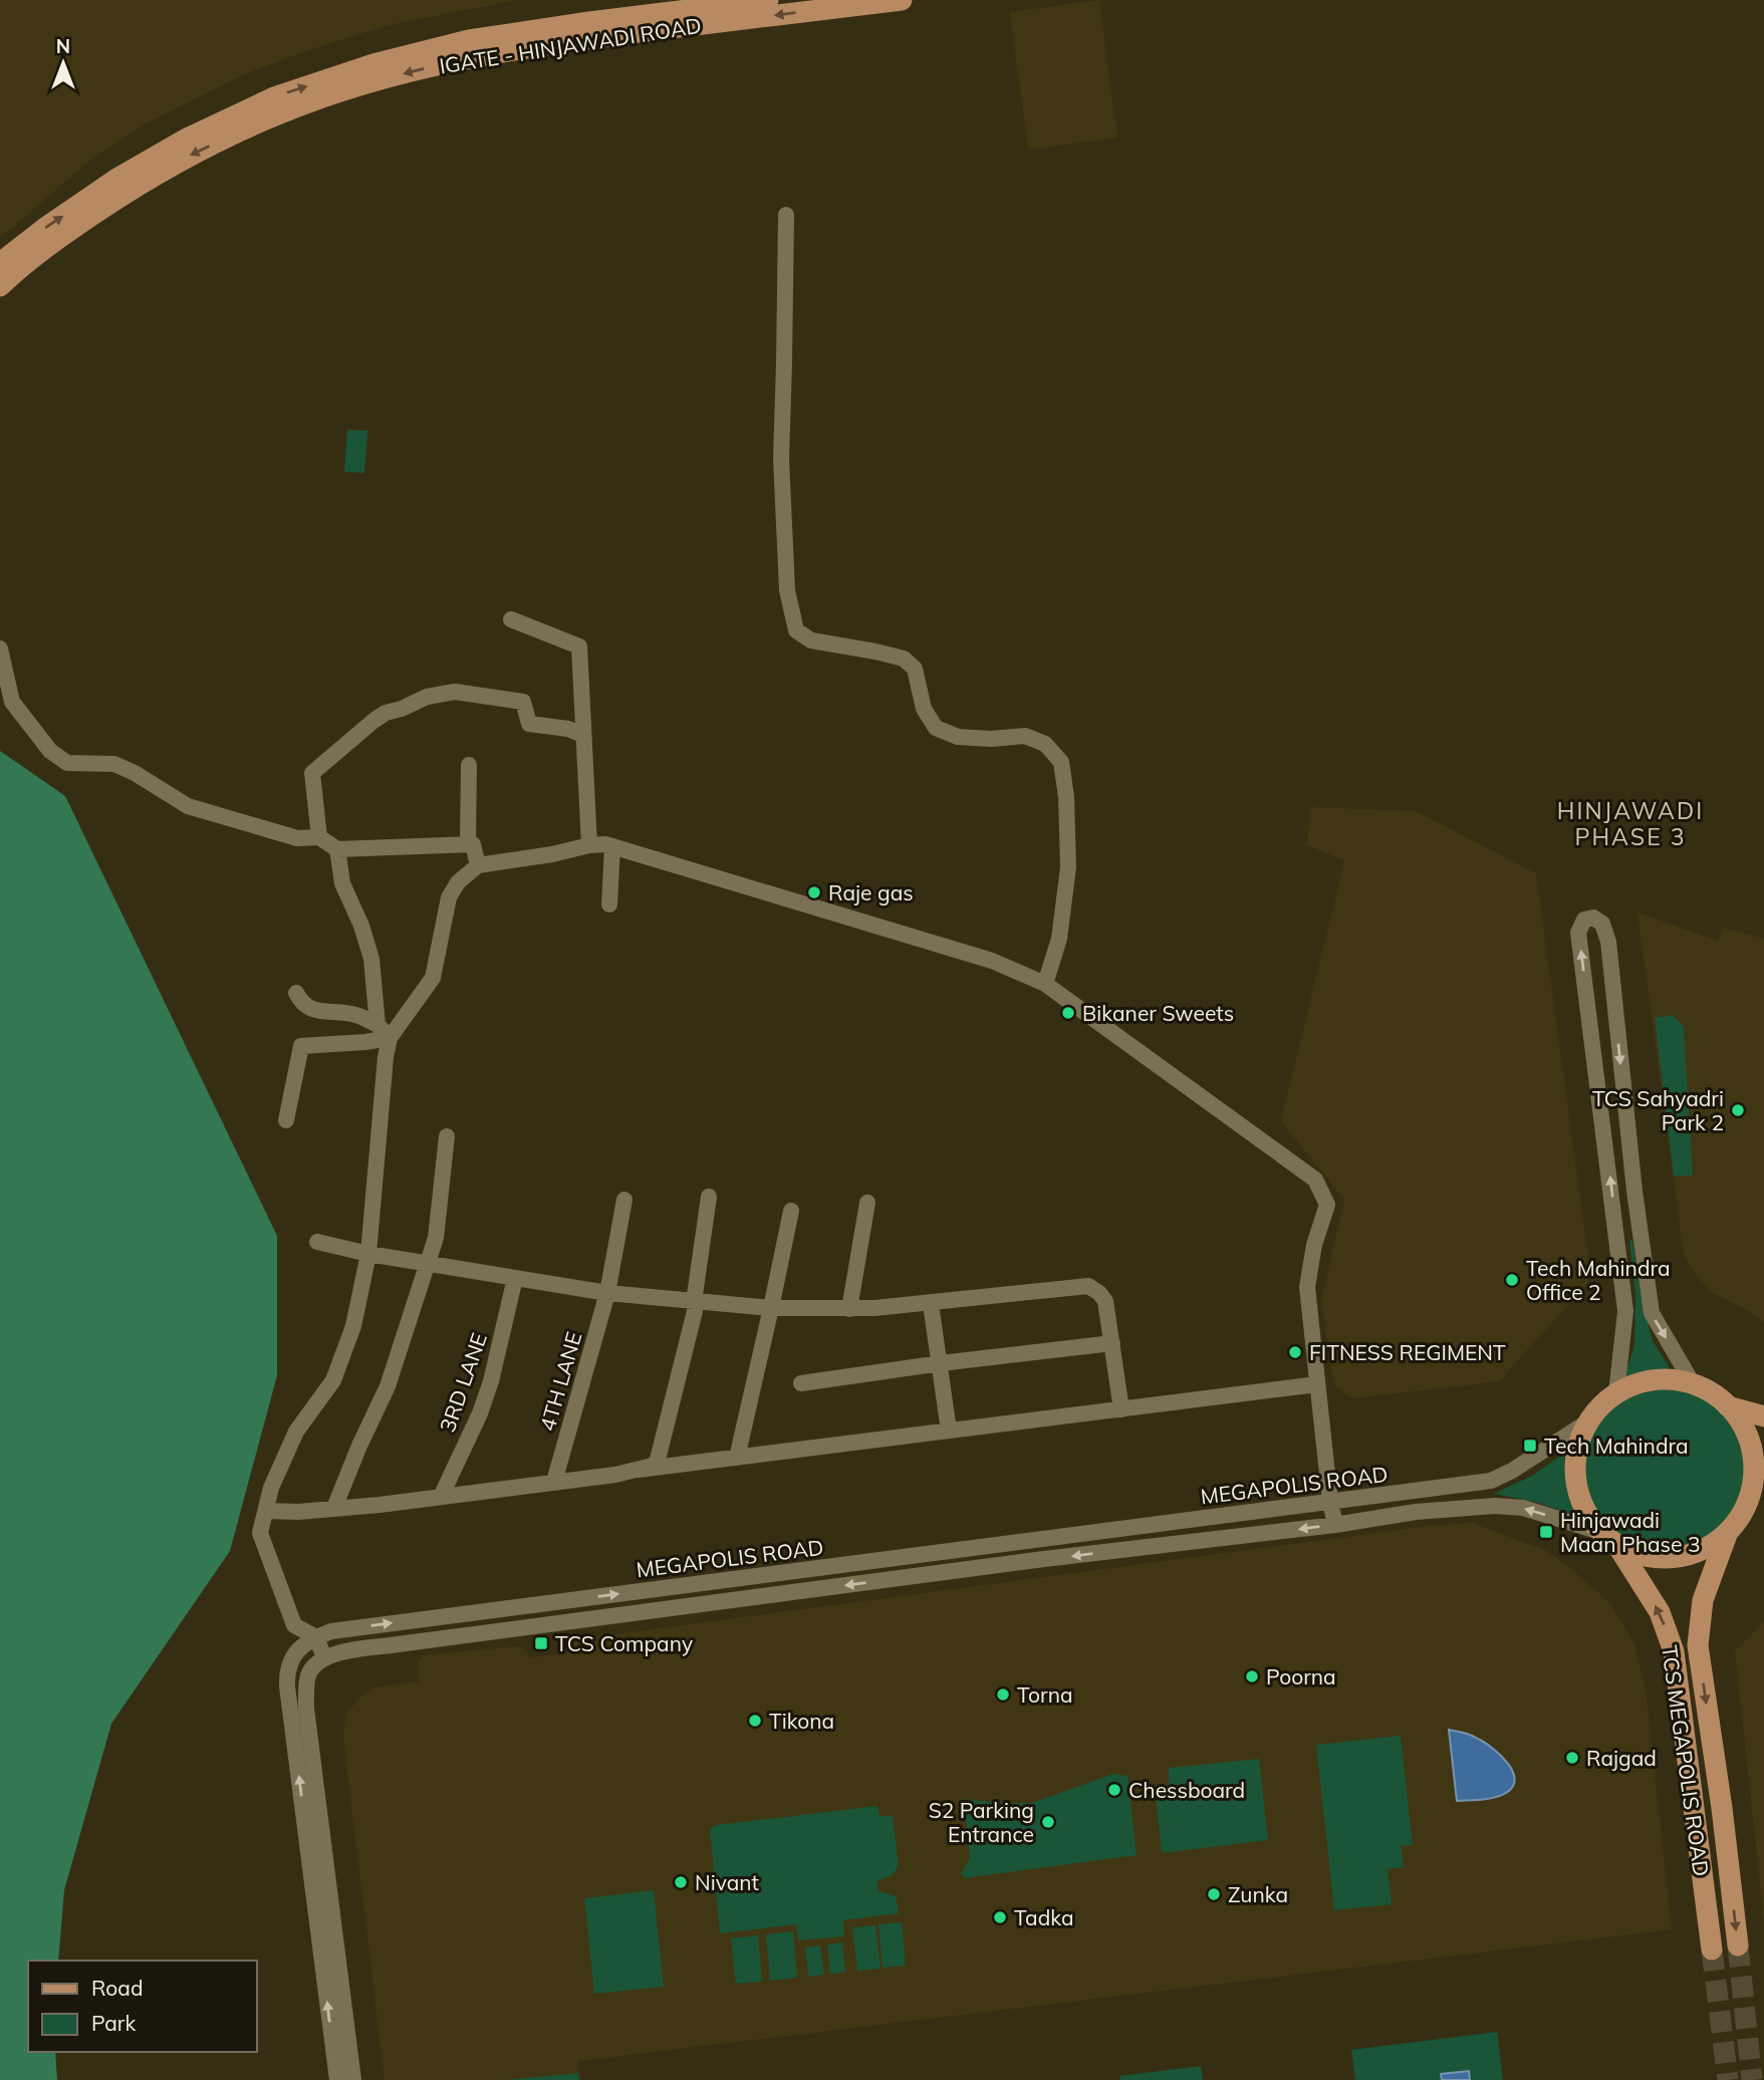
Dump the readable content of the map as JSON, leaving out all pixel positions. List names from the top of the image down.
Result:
{
  "streets": {
    "main road": ["IGATE - HINJAWADI ROAD", "TCS MEGAPOLIS ROAD"],
    "street": ["4TH LANE", "3RD LANE", "MEGAPOLIS ROAD"]
  },
  "crossings": [
    ["MEGAPOLIS ROAD", "TCS MEGAPOLIS ROAD"]
  ],
  "districts": ["HINJAWADI PHASE 3"],
  "places": {
    "other": [
      "Raje gas",
      "Bikaner Sweets",
      "TCS Sahyadri Park 2",
      "Tech Mahindra Office 2",
      "FITNESS REGIMENT",
      "Poorna",
      "Torna",
      "Tikona",
      "Rajgad",
      "Chessboard",
      "S2 Parking Entrance",
      "Nivant",
      "Zunka",
      "Tadka"
    ],
    "transit": ["Tech Mahindra", "Hinjawadi Maan Phase 3", "TCS Company"]
  },
  "legend": ["Road", "Park"],
  "north": "top"
}
